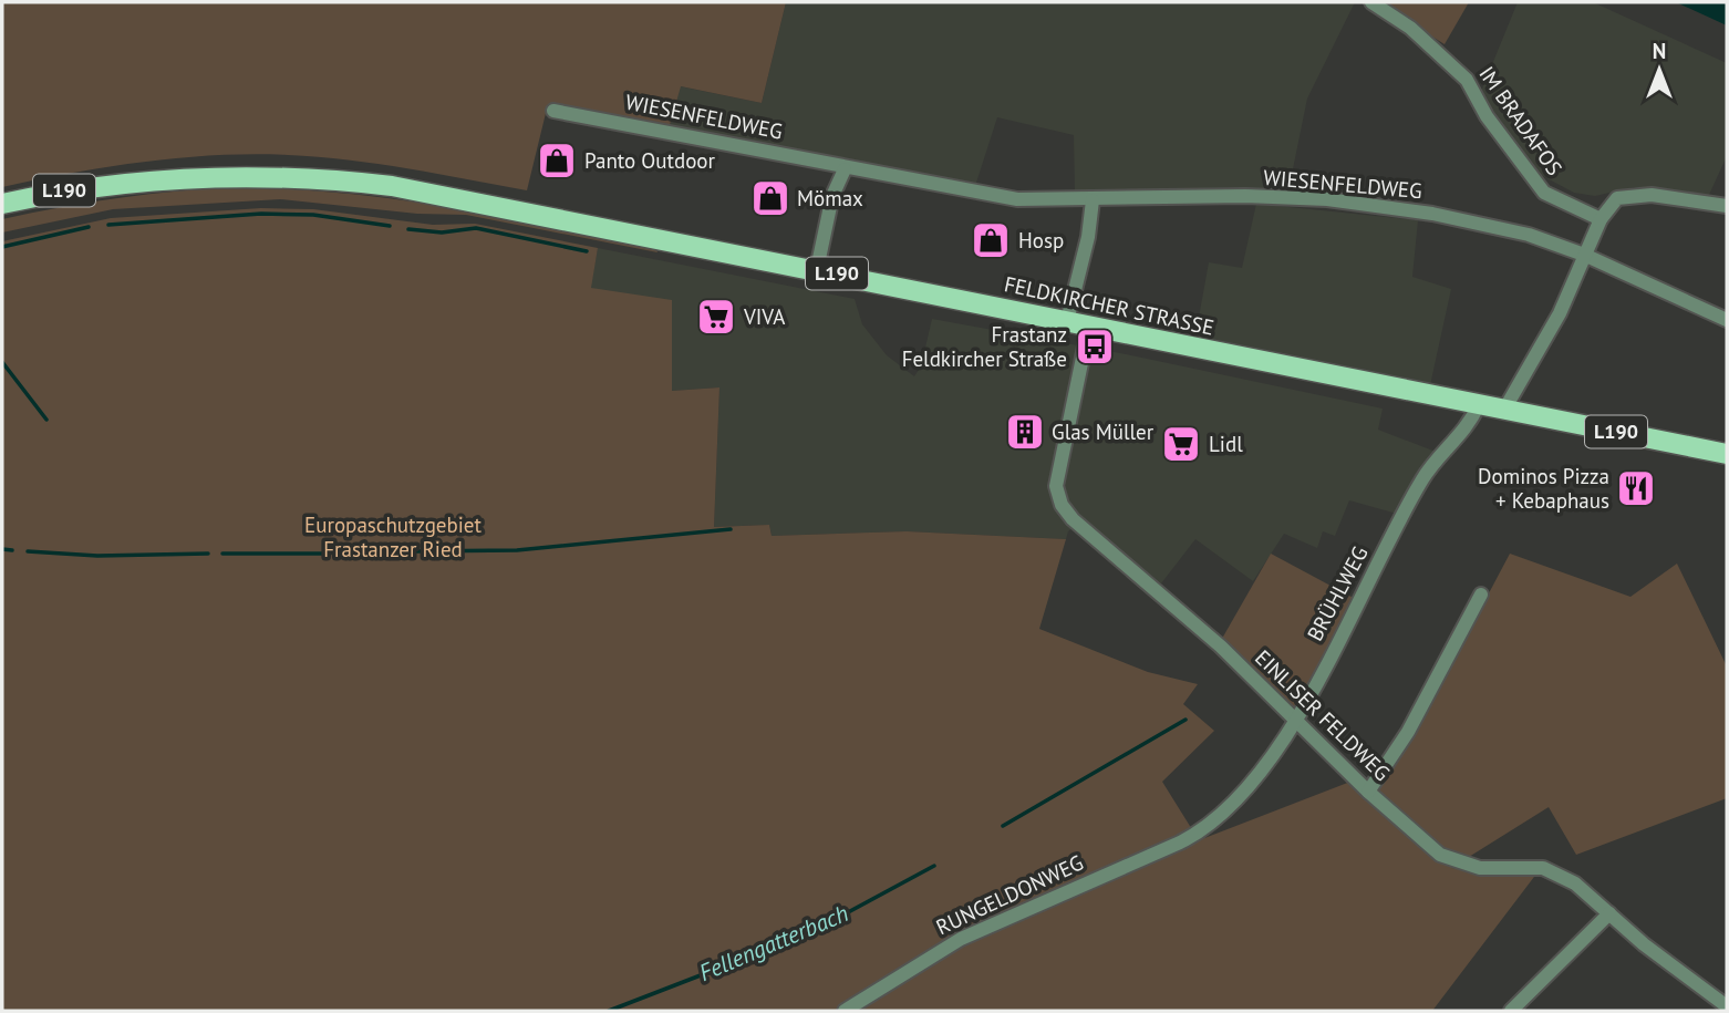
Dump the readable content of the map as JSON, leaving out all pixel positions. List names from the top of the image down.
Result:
{
  "streets": {
    "main road": ["L190", "FELDKIRCHER STRASSE"],
    "street": [
      "WIESENFELDWEG",
      "IM BRADAFOS",
      "BRÜHLWEG",
      "EINLISER FELDWEG",
      "RUNGELDONWEG"
    ]
  },
  "crossings": [
    ["FELDKIRCHER STRASSE", "BRÜHLWEG"],
    ["FELDKIRCHER STRASSE", "EINLISER FELDWEG"],
    ["BRÜHLWEG", "EINLISER FELDWEG"],
    ["BRÜHLWEG", "RUNGELDONWEG"]
  ],
  "water": ["Fellengatterbach"],
  "parks": ["Europaschutzgebiet Frastanzer Ried"],
  "places": {
    "shop": ["Panto Outdoor", "Mömax", "Hosp"],
    "supermarket": ["VIVA", "Lidl"],
    "bus stop": ["Frastanz Feldkircher Straße"],
    "building": ["Glas Müller"],
    "restaurant": ["Dominos Pizza + Kebaphaus"]
  },
  "north": "top"
}
